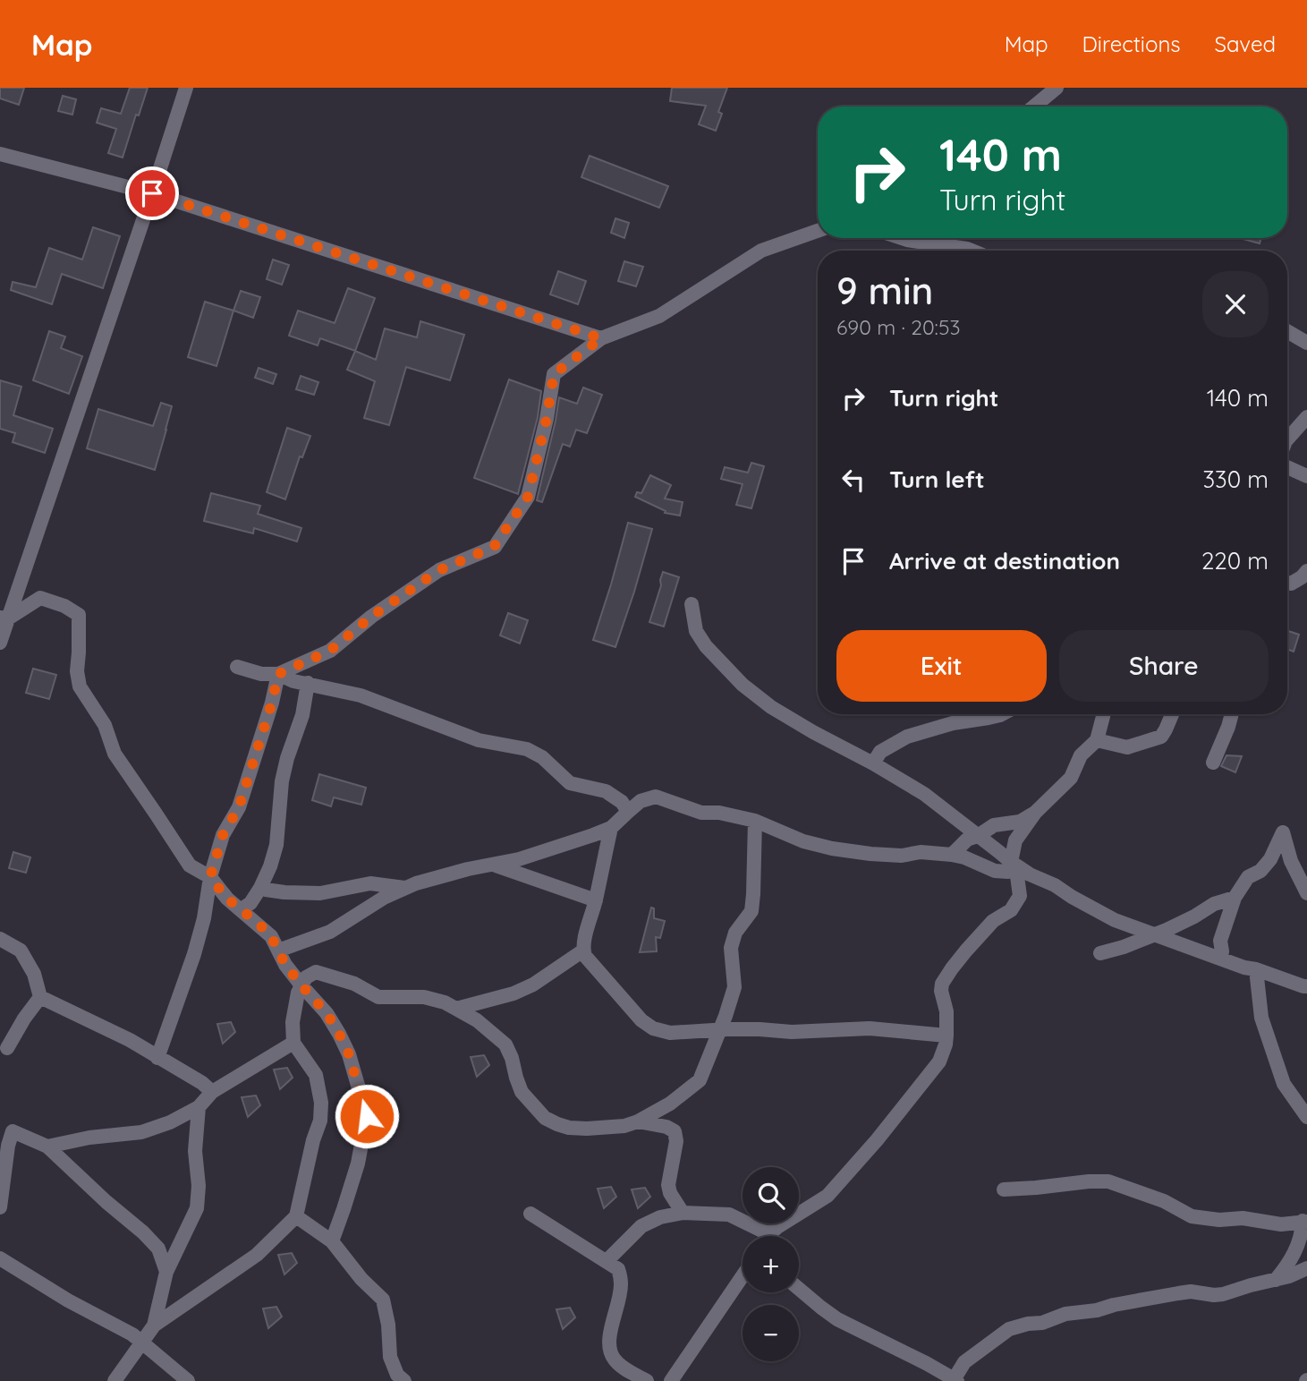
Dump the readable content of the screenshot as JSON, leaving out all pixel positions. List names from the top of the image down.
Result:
{
  "page": {
    "header": "Map",
    "nav": ["Map", "Directions", "Saved"],
    "turn": ["140 m", "Turn right"],
    "heading": ["9 min", "690 m · 20:53"],
    "list": [
      {
        "name": "Turn right",
        "value": "140 m"
      },
      {
        "name": "Turn left",
        "value": "330 m"
      },
      {
        "name": "Arrive at destination",
        "value": "220 m"
      }
    ],
    "buttons": ["Exit", "Share"],
    "map_buttons": ["+", "−"]
  }
}
